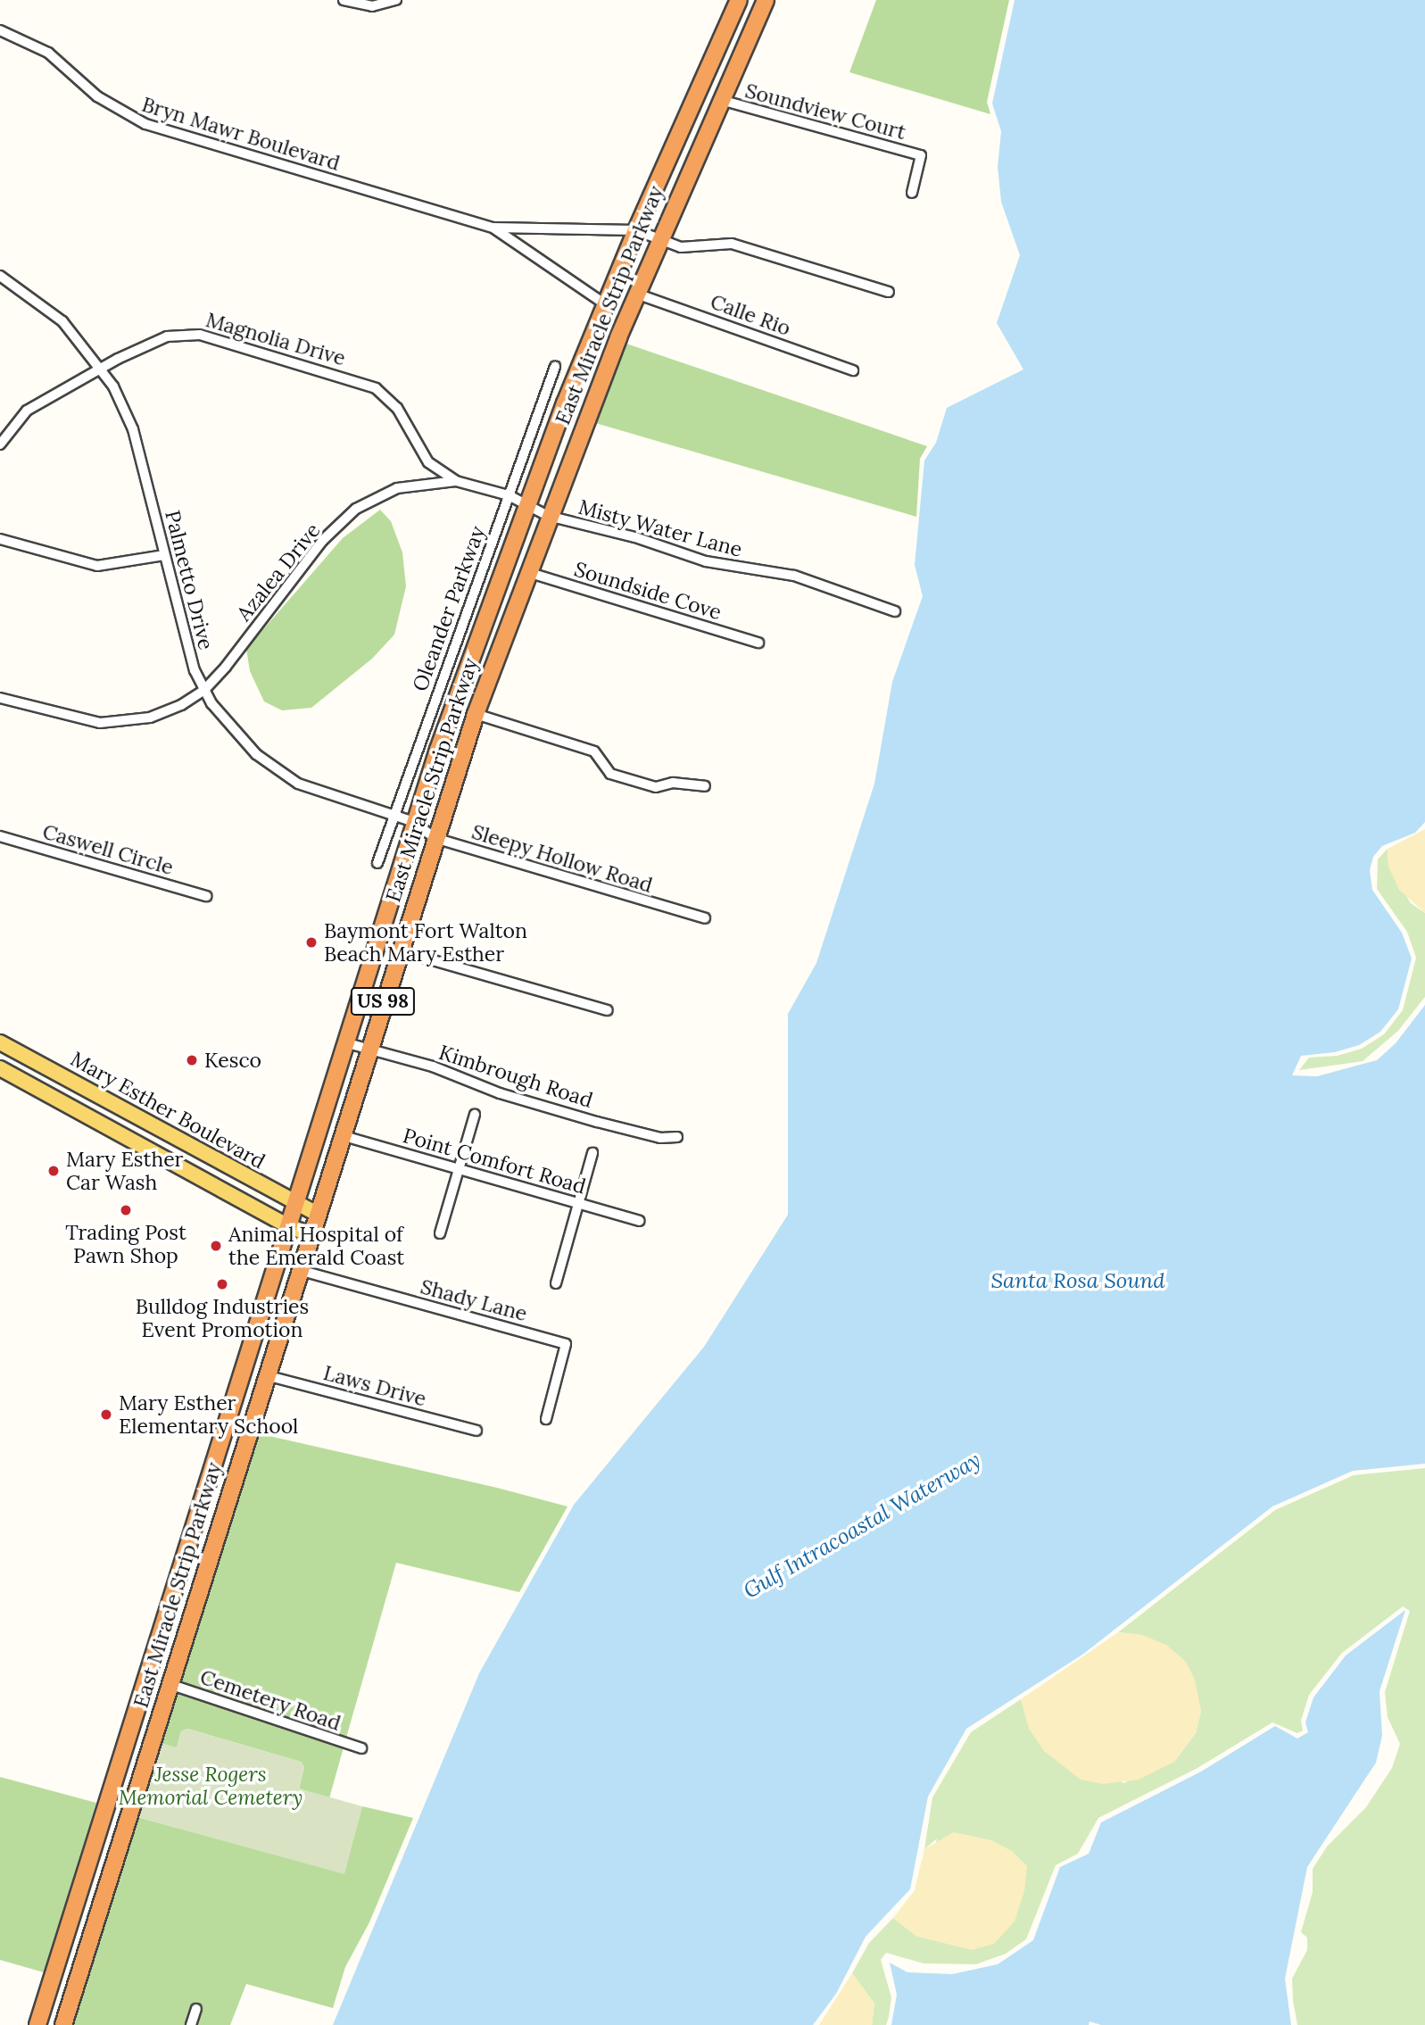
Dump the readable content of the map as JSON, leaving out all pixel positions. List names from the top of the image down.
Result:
{
  "streets": {
    "highway": ["East Miracle Strip Parkway", "US 98"],
    "main road": ["Mary Esther Boulevard"],
    "street": [
      "Soundview Court",
      "Bryn Mawr Boulevard",
      "Calle Rio",
      "Magnolia Drive",
      "Misty Water Lane",
      "Azalea Drive",
      "Palmetto Drive",
      "Soundside Cove",
      "Oleander Parkway",
      "Caswell Circle",
      "Sleepy Hollow Road",
      "Kimbrough Road",
      "Point Comfort Road",
      "Shady Lane",
      "Laws Drive",
      "Cemetery Road"
    ]
  },
  "crossings": [
    ["Soundview Court", "East Miracle Strip Parkway"],
    ["Bryn Mawr Boulevard", "East Miracle Strip Parkway"],
    ["East Miracle Strip Parkway", "Calle Rio"],
    ["East Miracle Strip Parkway", "Misty Water Lane"],
    ["East Miracle Strip Parkway", "Azalea Drive"],
    ["East Miracle Strip Parkway", "Palmetto Drive"],
    ["East Miracle Strip Parkway", "Soundside Cove"],
    ["East Miracle Strip Parkway", "Sleepy Hollow Road"],
    ["East Miracle Strip Parkway", "Kimbrough Road"],
    ["East Miracle Strip Parkway", "Mary Esther Boulevard"],
    ["East Miracle Strip Parkway", "Point Comfort Road"],
    ["East Miracle Strip Parkway", "Shady Lane"],
    ["East Miracle Strip Parkway", "Laws Drive"],
    ["East Miracle Strip Parkway", "Cemetery Road"],
    ["Magnolia Drive", "Azalea Drive"],
    ["Magnolia Drive", "Palmetto Drive"],
    ["Misty Water Lane", "Azalea Drive"],
    ["Azalea Drive", "Palmetto Drive"],
    ["Azalea Drive", "Oleander Parkway"],
    ["Palmetto Drive", "Oleander Parkway"],
    ["Palmetto Drive", "Sleepy Hollow Road"]
  ],
  "water": ["Santa Rosa Sound", "Gulf Intracoastal Waterway"],
  "parks": ["Jesse Rogers Memorial Cemetery"],
  "places": [
    "Baymont Fort Walton Beach Mary Esther",
    "Kesco",
    "Mary Esther Car Wash",
    "Trading Post Pawn Shop",
    "Animal Hospital of the Emerald Coast",
    "Bulldog Industries Event Promotion",
    "Mary Esther Elementary School"
  ]
}
